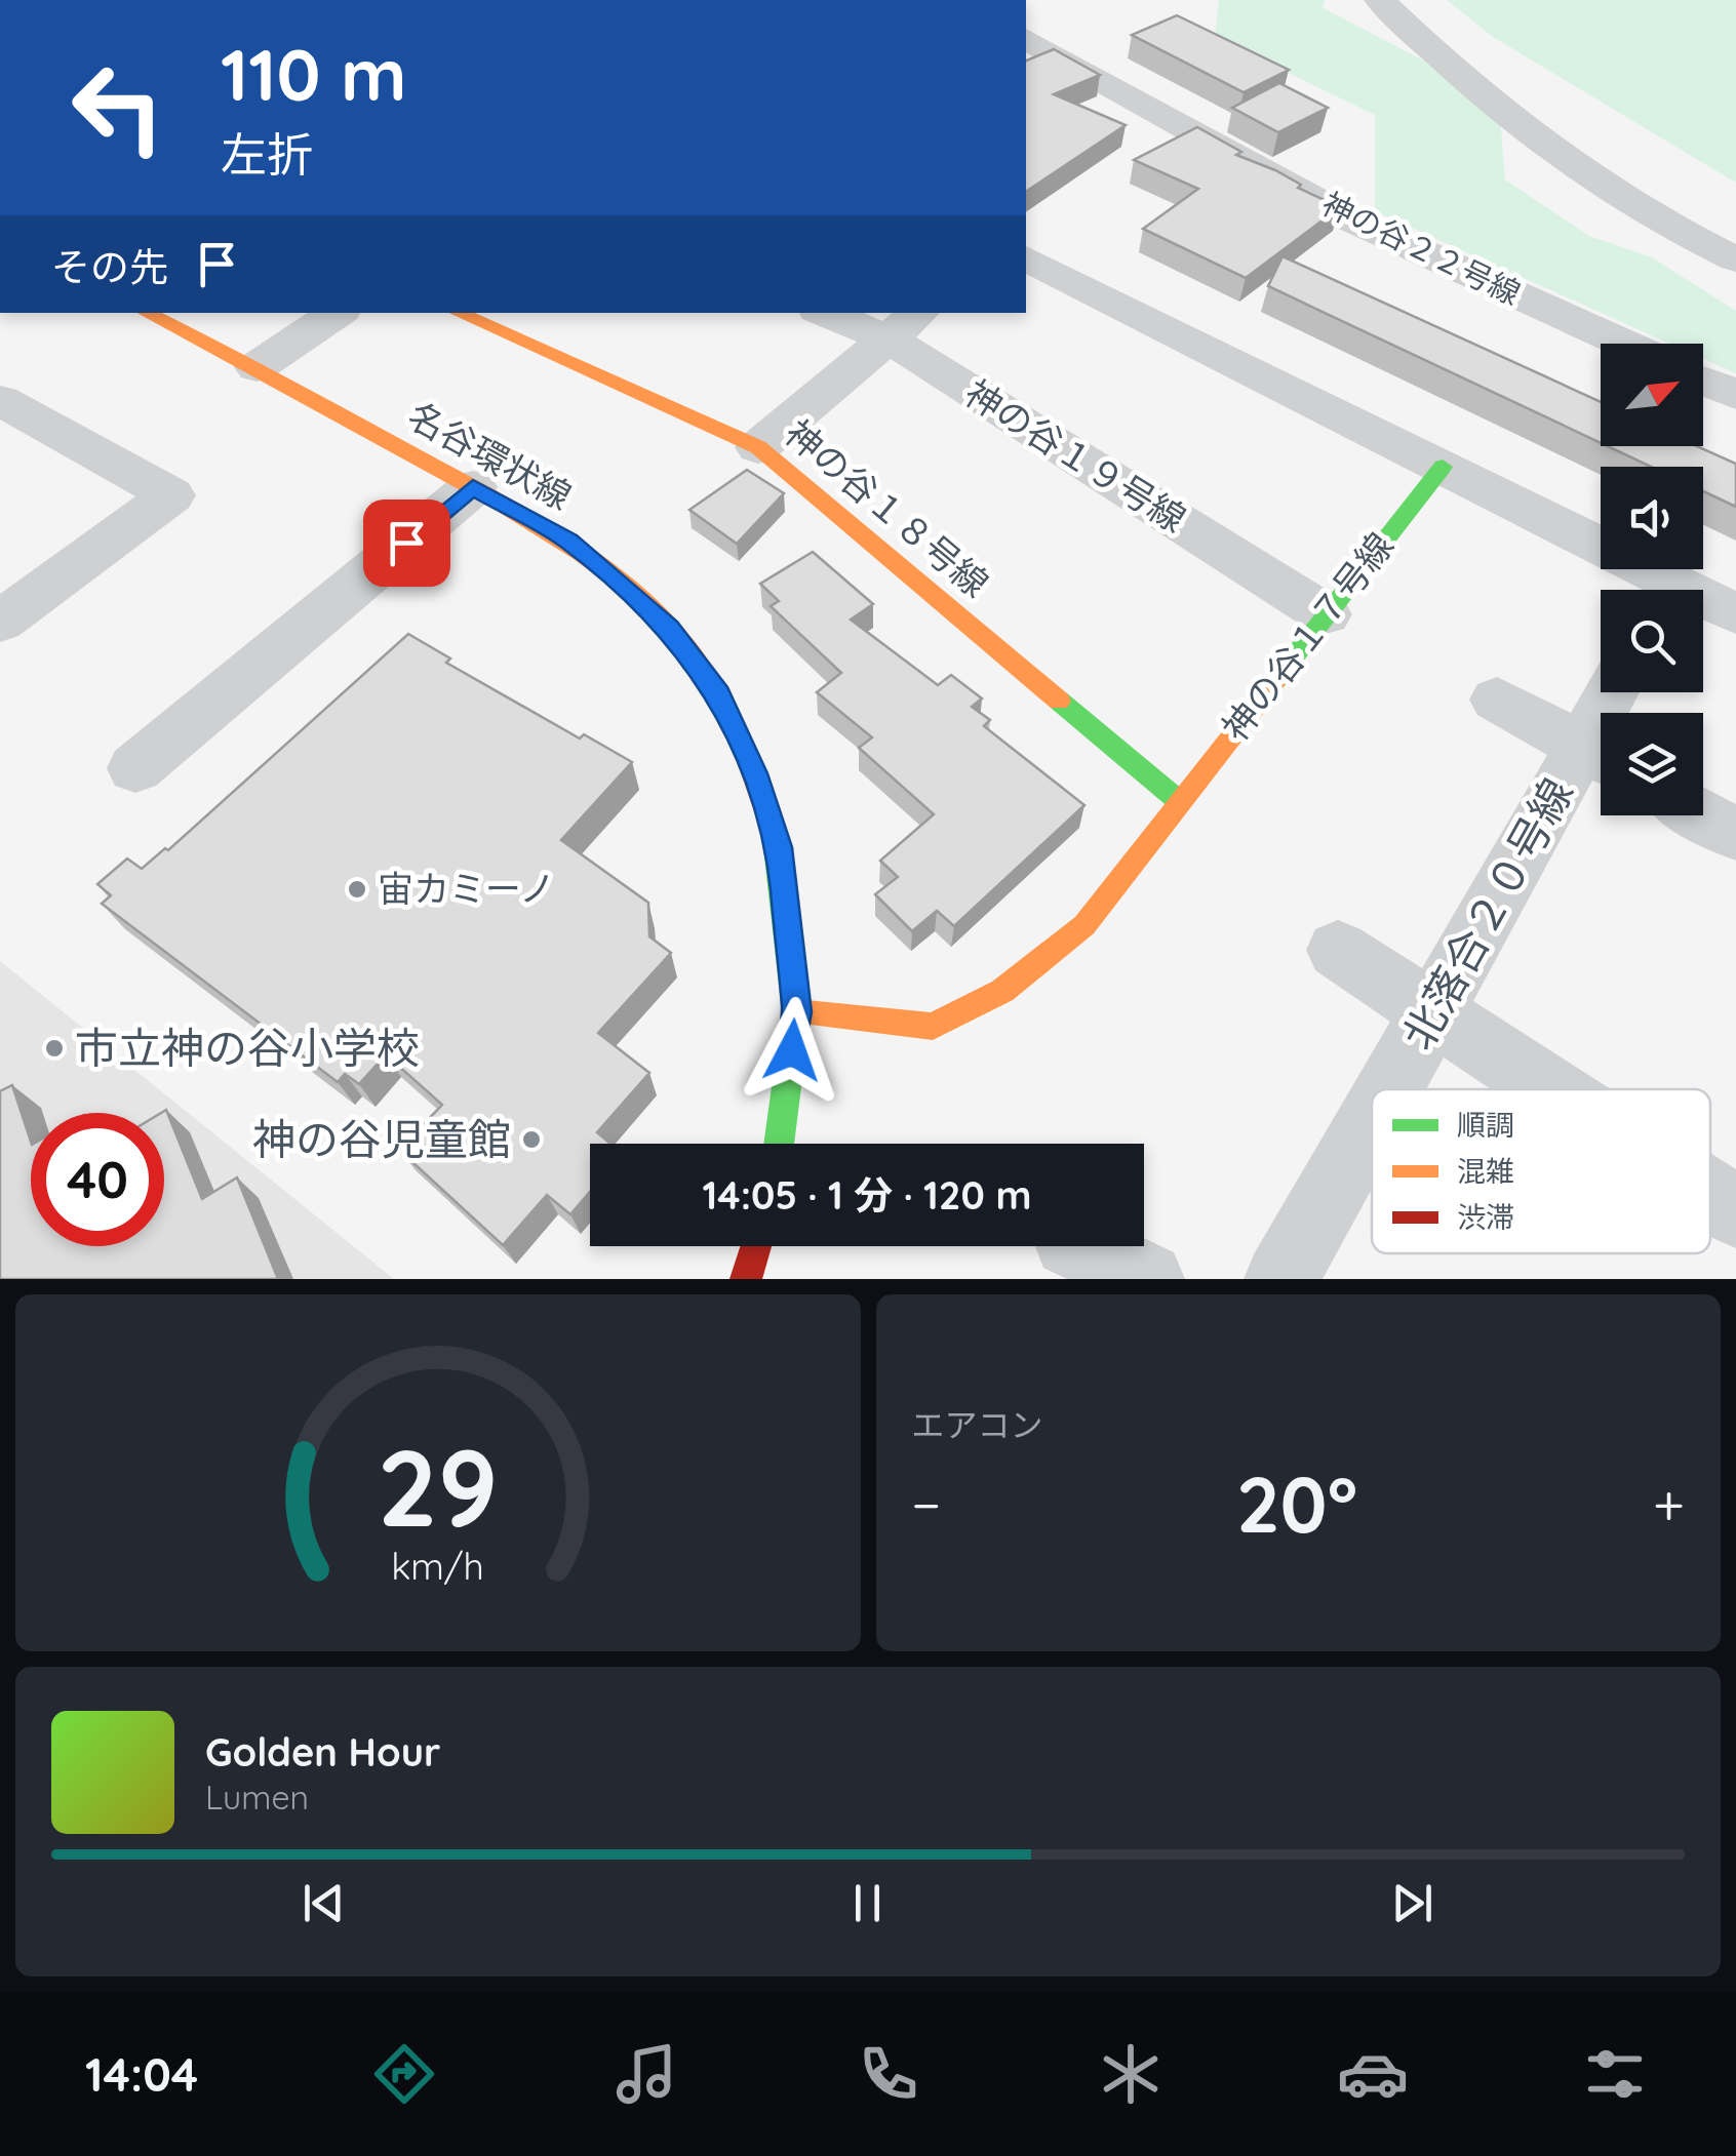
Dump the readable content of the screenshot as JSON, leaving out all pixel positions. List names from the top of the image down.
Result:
{
  "streets": {
    "street": [
      "神の谷２２号線",
      "名谷環状線",
      "神の谷１９号線",
      "神の谷１８号線",
      "神の谷１７号線",
      "北落合２０号線"
    ]
  },
  "crossings": [
    ["名谷環状線", "神の谷１７号線"],
    ["神の谷１９号線", "神の谷１７号線"],
    ["神の谷１８号線", "神の谷１７号線"]
  ],
  "places": ["宙カミーノ", "市立神の谷小学校", "神の谷児童館"],
  "legend": ["順調", "混雑", "渋滞"],
  "north": "top right",
  "page": {
    "turn": ["110 m", "左折"],
    "then": "その先",
    "limit": "40",
    "trip": "14:05 · 1 分 · 120 m",
    "tile": "エアコン",
    "heat": ["−", "20°", "+"],
    "song": ["Golden Hour", "Lumen"],
    "tabs": "14:04",
    "gauge": ["29", "km/h"]
  }
}
